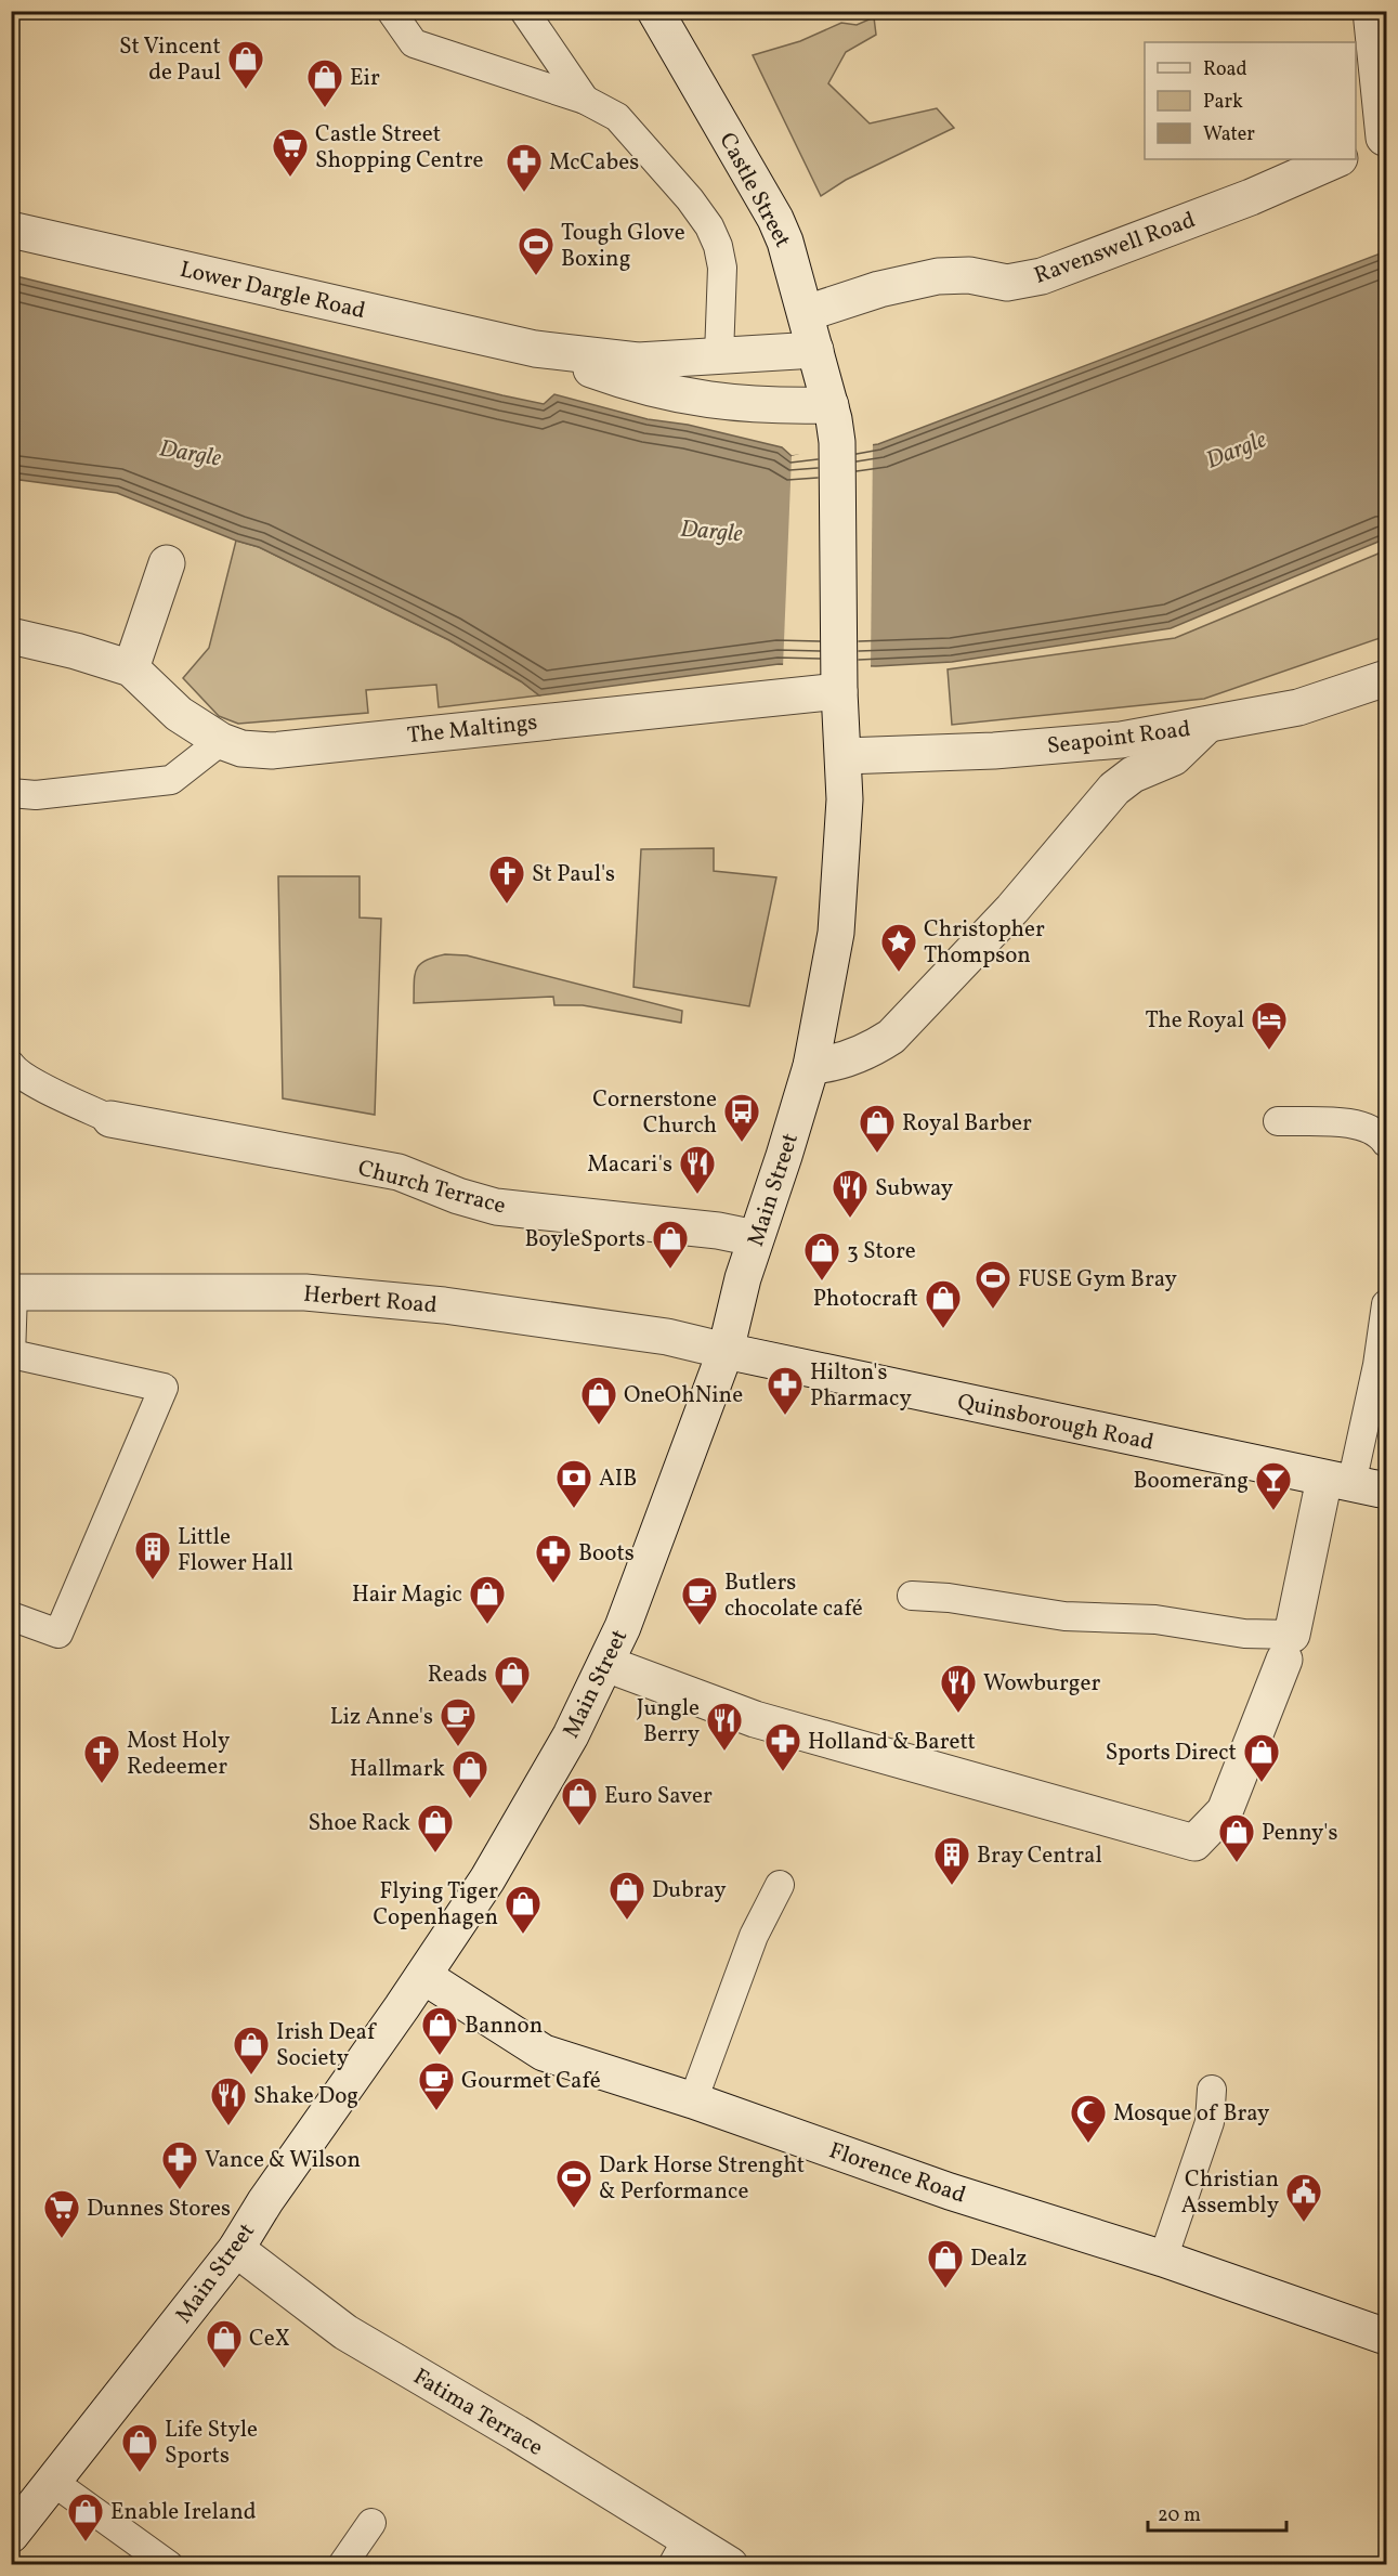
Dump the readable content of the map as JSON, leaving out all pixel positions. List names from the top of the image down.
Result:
{
  "streets": {
    "street": [
      "Castle Street",
      "Ravenswell Road",
      "Lower Dargle Road",
      "The Maltings",
      "Seapoint Road",
      "Church Terrace",
      "Main Street",
      "Herbert Road",
      "Quinsborough Road",
      "Florence Road",
      "Fatima Terrace"
    ]
  },
  "crossings": [
    ["Castle Street", "Ravenswell Road"],
    ["Castle Street", "Lower Dargle Road"],
    ["Castle Street", "The Maltings"],
    ["Castle Street", "Main Street"],
    ["The Maltings", "Main Street"],
    ["Seapoint Road", "Main Street"],
    ["Church Terrace", "Main Street"],
    ["Main Street", "Herbert Road"],
    ["Main Street", "Quinsborough Road"],
    ["Main Street", "Florence Road"],
    ["Main Street", "Fatima Terrace"],
    ["Herbert Road", "Quinsborough Road"]
  ],
  "water": ["Dargle"],
  "places": {
    "shop": [
      "St Vincent de Paul",
      "Eir",
      "Royal Barber",
      "BoyleSports",
      "3 Store",
      "Photocraft",
      "OneOhNine",
      "Hair Magic",
      "Reads",
      "Sports Direct",
      "Hallmark",
      "Euro Saver",
      "Shoe Rack",
      "Penny's",
      "Dubray",
      "Flying Tiger Copenhagen",
      "Bannon",
      "Irish Deaf Society",
      "Dealz",
      "CeX",
      "Life Style Sports",
      "Enable Ireland"
    ],
    "supermarket": ["Castle Street Shopping Centre", "Dunnes Stores"],
    "pharmacy": [
      "McCabes",
      "Hilton's Pharmacy",
      "Boots",
      "Holland & Barett",
      "Vance & Wilson"
    ],
    "sports": ["Tough Glove Boxing", "FUSE Gym Bray", "Dark Horse Strenght & Performance"],
    "church": ["St Paul's", "Most Holy Redeemer"],
    "place": ["Christopher Thompson"],
    "hotel": ["The Royal"],
    "bus stop": ["Cornerstone Church"],
    "restaurant": [
      "Macari's",
      "Subway",
      "Wowburger",
      "Jungle Berry",
      "Shake Dog"
    ],
    "bank": ["AIB"],
    "bar": ["Boomerang"],
    "building": ["Little Flower Hall", "Bray Central"],
    "cafe": ["Butlers chocolate café", "Liz Anne's", "Gourmet Café"],
    "mosque": ["Mosque of Bray"],
    "public building": ["Christian Assembly"]
  },
  "legend": ["Road", "Park", "Water"],
  "scale_bar": "20 m"
}
